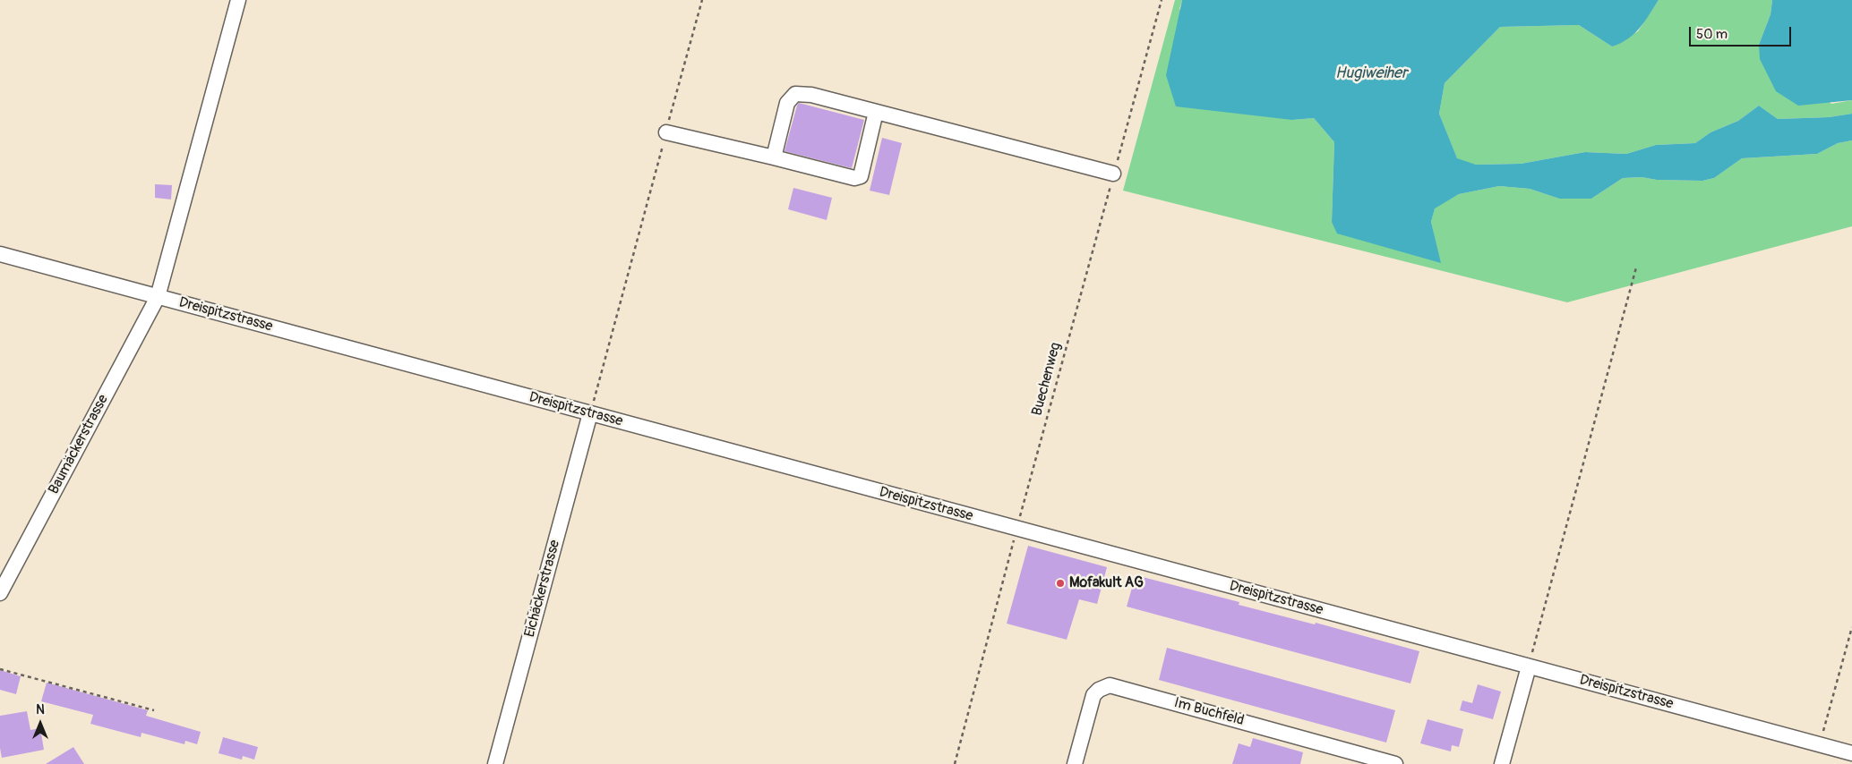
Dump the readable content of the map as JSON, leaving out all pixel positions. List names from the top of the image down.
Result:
{
  "streets": {
    "street": [
      "Dreispitzstrasse",
      "Baumäckerstrasse",
      "Eichäckerstrasse",
      "Im Buchfeld"
    ],
    "path": ["Buechenweg"]
  },
  "crossings": [
    ["Dreispitzstrasse", "Buechenweg"],
    ["Dreispitzstrasse", "Baumäckerstrasse"],
    ["Dreispitzstrasse", "Eichäckerstrasse"]
  ],
  "water": ["Hugiweiher"],
  "places": ["Mofakult AG"],
  "scale_bar": "50 m",
  "north": "top"
}
